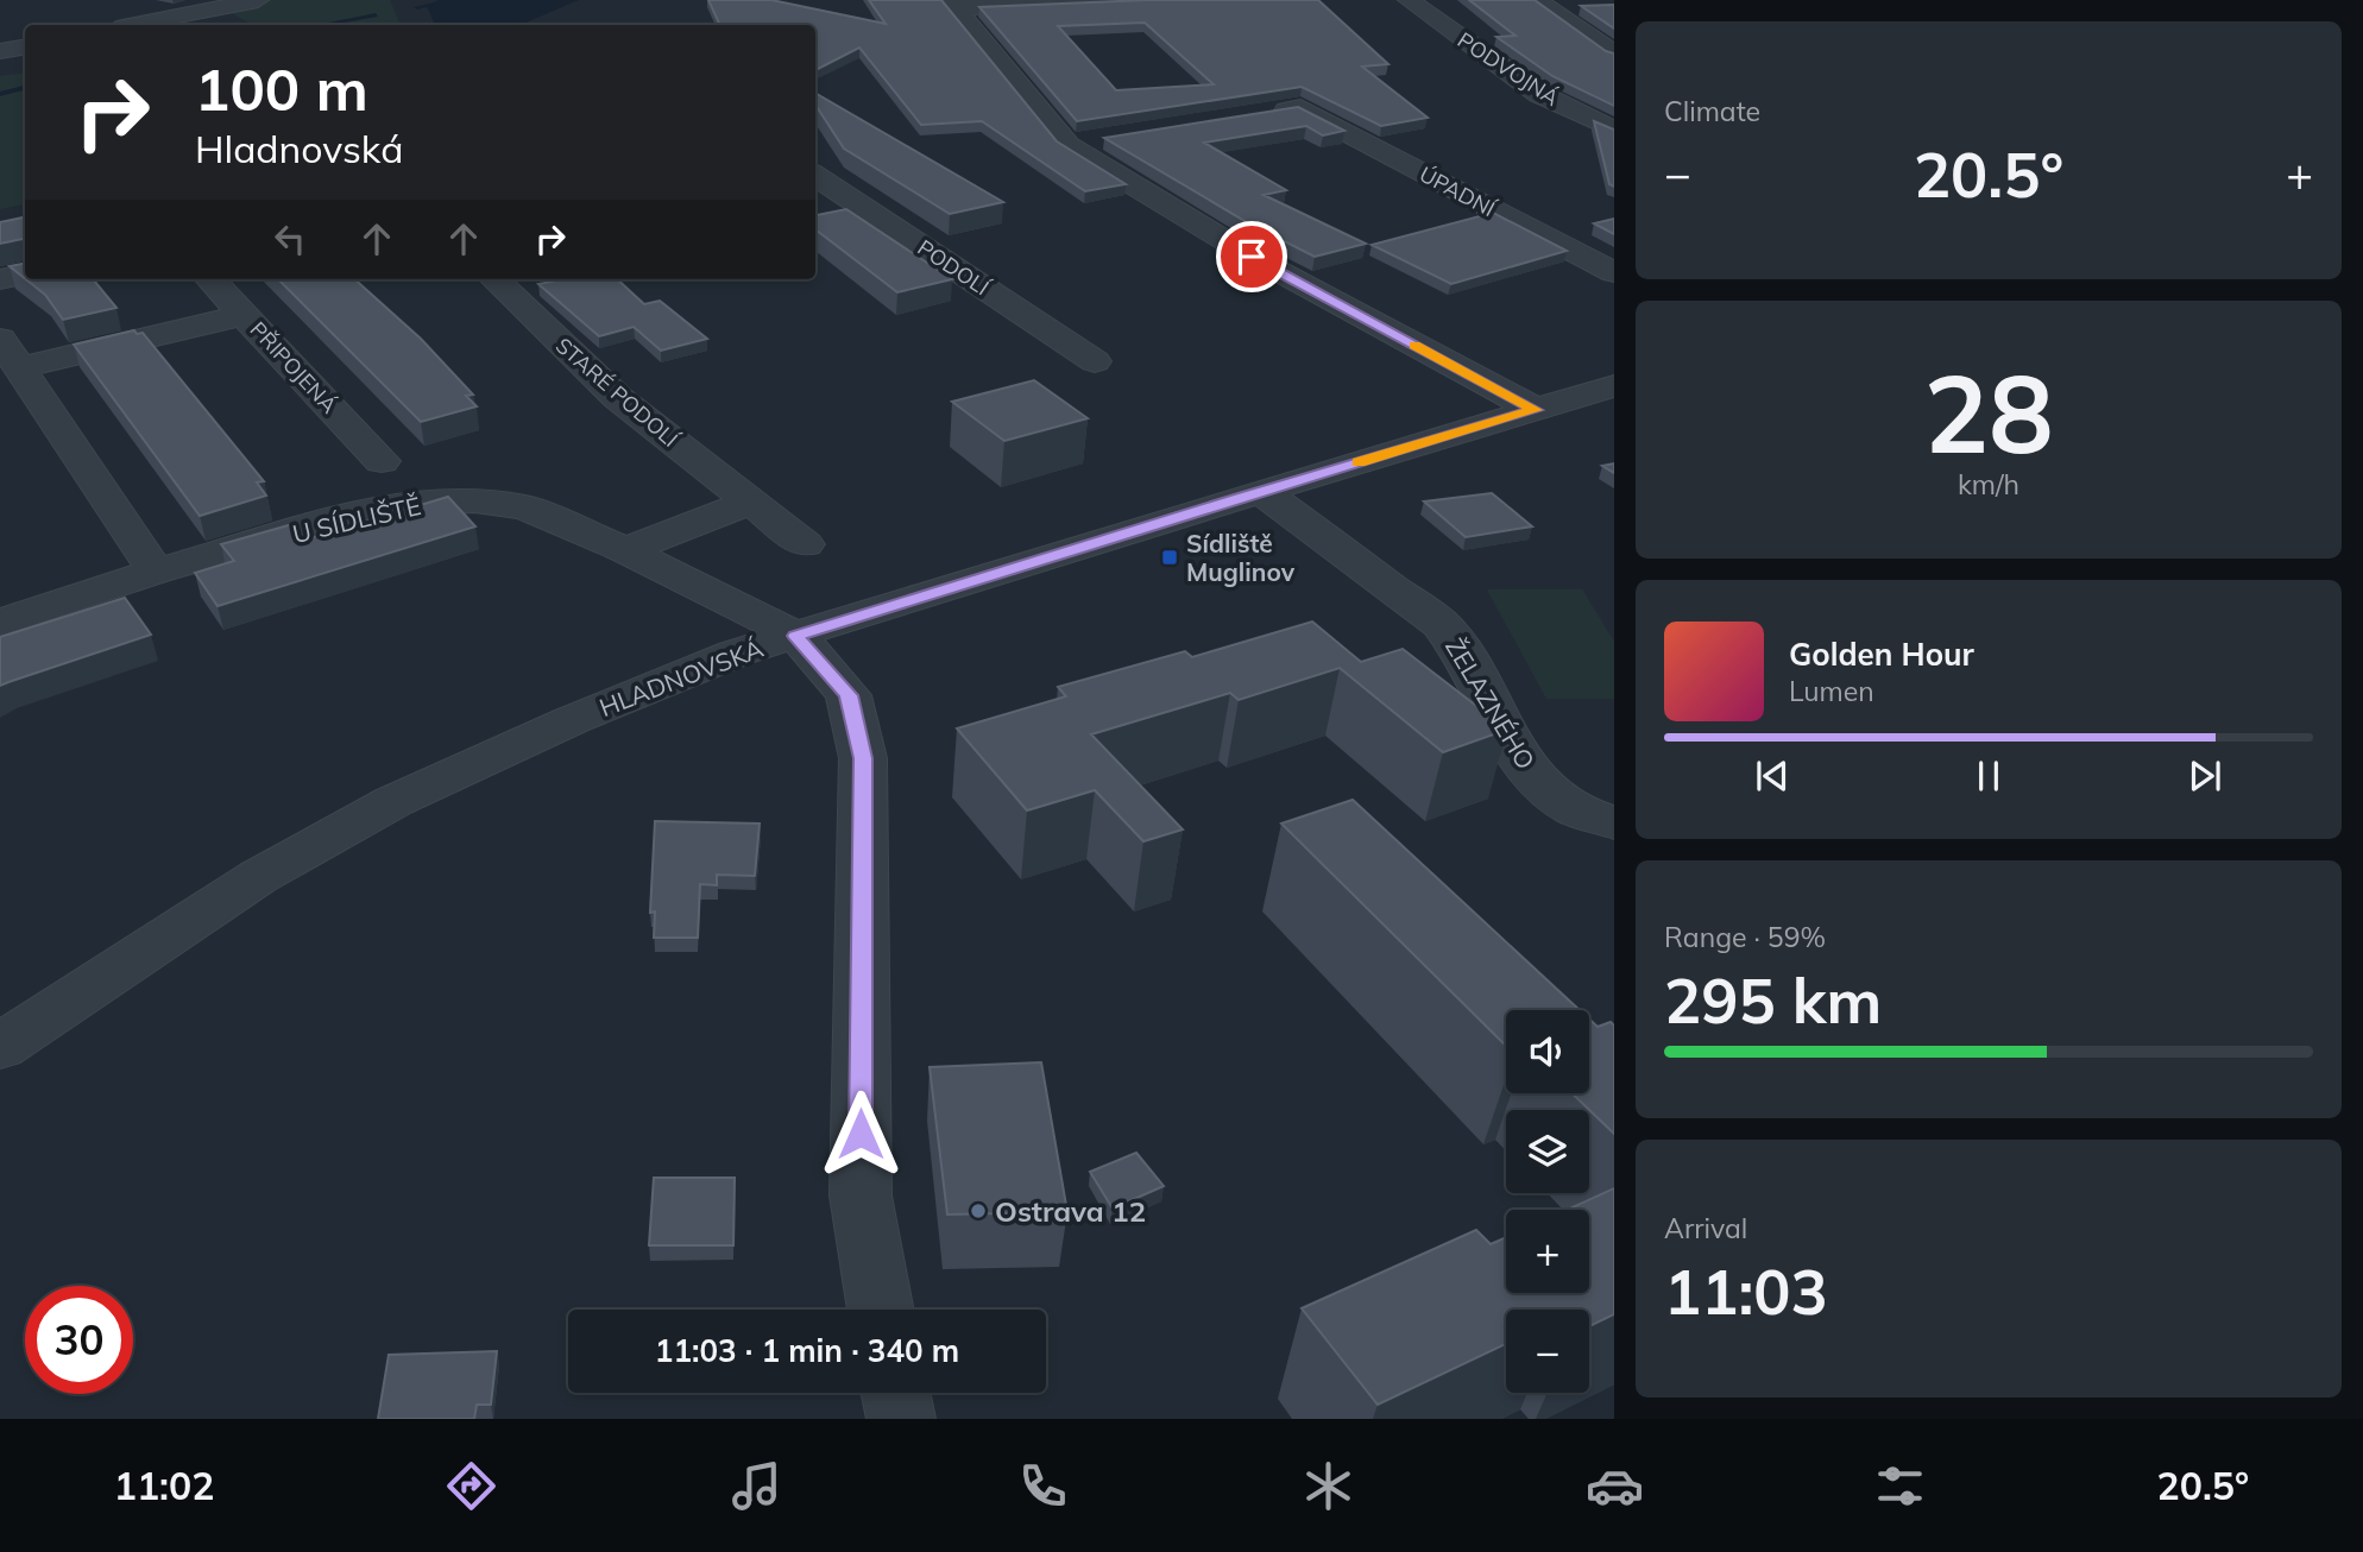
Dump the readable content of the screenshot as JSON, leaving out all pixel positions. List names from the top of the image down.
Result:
{
  "streets": {
    "street": [
      "PODVOJNÁ",
      "ÚPADNÍ",
      "PODOLÍ",
      "PŘIPOJENÁ",
      "STARÉ PODOLÍ",
      "U SÍDLIŠTĚ",
      "HLADNOVSKÁ",
      "ŽELAZNÉHO"
    ]
  },
  "crossings": [
    ["U SÍDLIŠTĚ", "HLADNOVSKÁ"],
    ["HLADNOVSKÁ", "ŽELAZNÉHO"]
  ],
  "places": {
    "transit": ["Sídliště Muglinov"],
    "other": ["Ostrava 12"]
  },
  "page": {
    "tile": [
      "Climate",
      ["28", "km/h"],
      ["Range · 59%", "295 km"],
      ["Arrival", "11:03"]
    ],
    "turn": ["100 m", "Hladnovská"],
    "heat": ["−", "20.5°", "+"],
    "song": ["Golden Hour", "Lumen"],
    "map_buttons": ["+", "−"],
    "limit": "30",
    "trip": "11:03 · 1 min · 340 m",
    "tabs": ["11:02", "20.5°"]
  }
}
